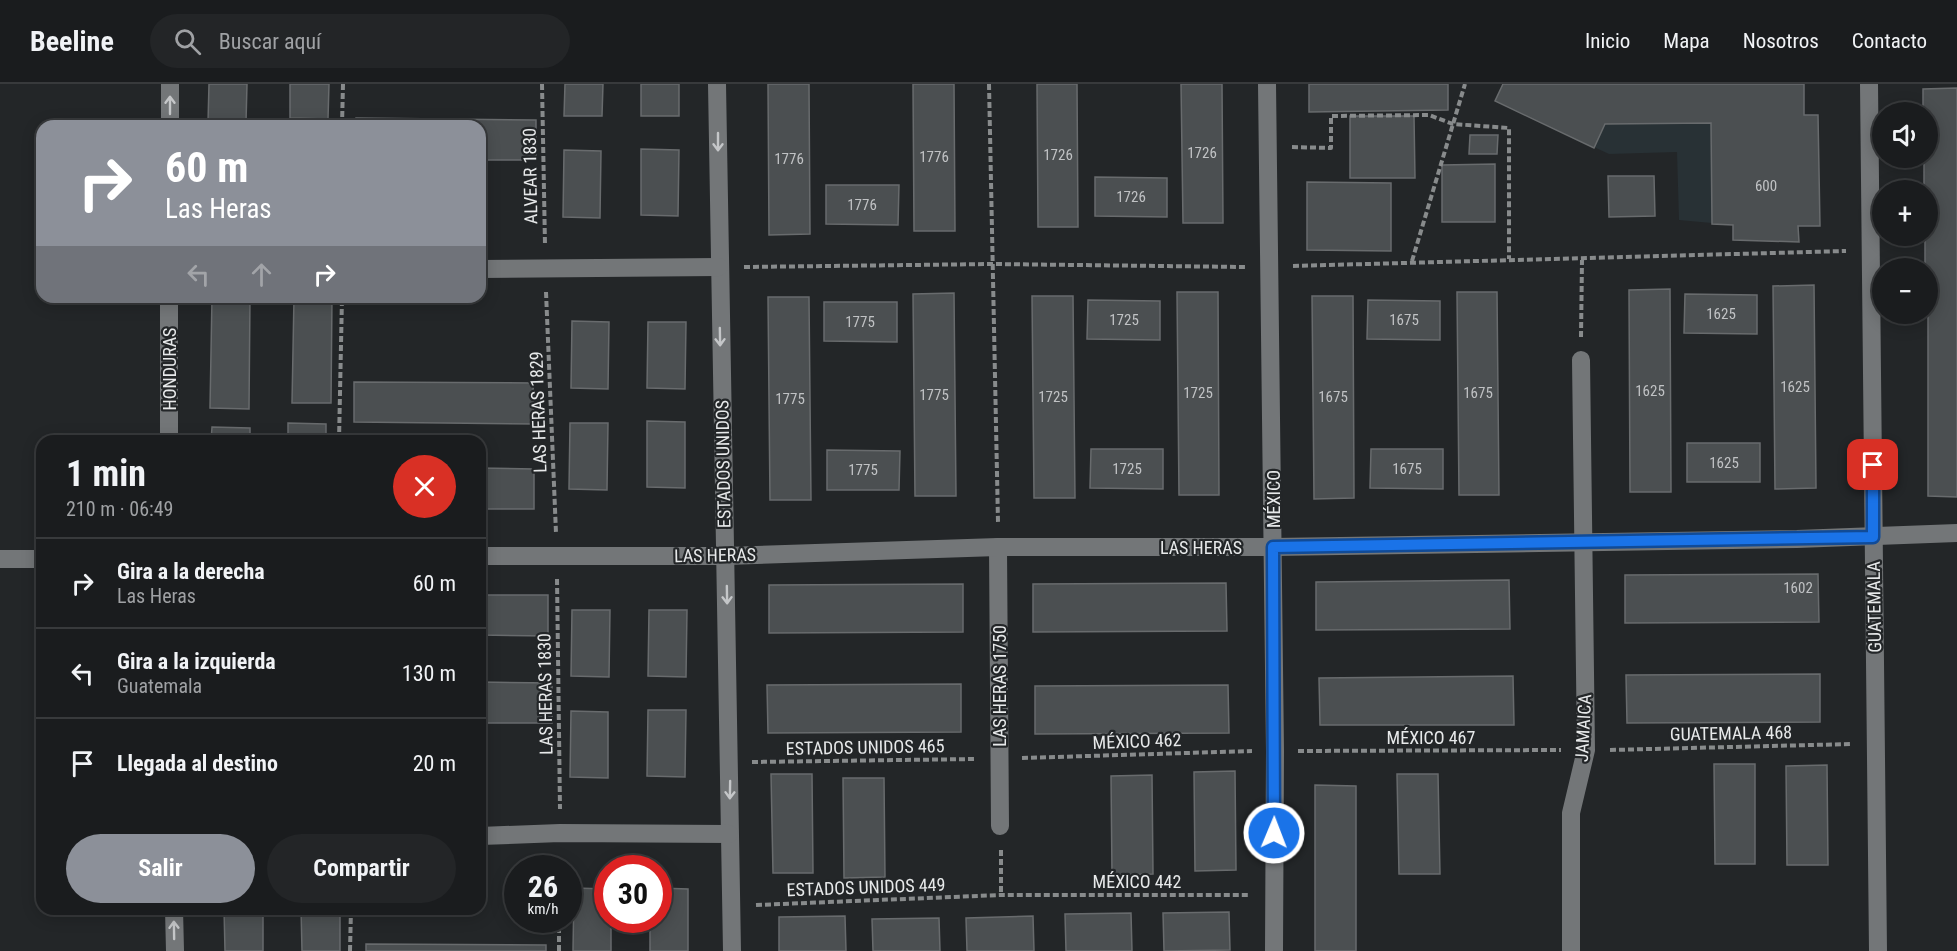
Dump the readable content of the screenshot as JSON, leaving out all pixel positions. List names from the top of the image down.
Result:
{
  "streets": {
    "street": [
      "HONDURAS",
      "ESTADOS UNIDOS",
      "MÉXICO",
      "LAS HERAS",
      "GUATEMALA",
      "LAS HERAS 1750",
      "JAMAICA"
    ],
    "path": [
      "ALVEAR 1830",
      "LAS HERAS 1829",
      "LAS HERAS 1830",
      "GUATEMALA 468",
      "MÉXICO 467",
      "MÉXICO 462",
      "ESTADOS UNIDOS 465",
      "MÉXICO 442",
      "ESTADOS UNIDOS 449"
    ]
  },
  "crossings": [
    ["ALVEAR 1830", "LAS HERAS 1829"],
    ["LAS HERAS 1829", "LAS HERAS"],
    ["LAS HERAS 1829", "LAS HERAS 1830"],
    ["ESTADOS UNIDOS", "LAS HERAS"],
    ["ESTADOS UNIDOS", "ESTADOS UNIDOS 465"],
    ["ESTADOS UNIDOS", "ESTADOS UNIDOS 449"],
    ["MÉXICO", "LAS HERAS"],
    ["MÉXICO", "MÉXICO 467"],
    ["MÉXICO", "MÉXICO 462"],
    ["MÉXICO", "MÉXICO 442"],
    ["LAS HERAS", "GUATEMALA"],
    ["LAS HERAS", "LAS HERAS 1750"],
    ["LAS HERAS", "LAS HERAS 1830"],
    ["LAS HERAS", "JAMAICA"],
    ["GUATEMALA", "GUATEMALA 468"],
    ["LAS HERAS 1750", "MÉXICO 462"],
    ["LAS HERAS 1750", "ESTADOS UNIDOS 465"],
    ["JAMAICA", "GUATEMALA 468"],
    ["JAMAICA", "MÉXICO 467"],
    ["GUATEMALA 468", "MÉXICO 467"],
    ["MÉXICO 467", "MÉXICO 462"],
    ["MÉXICO 462", "ESTADOS UNIDOS 465"],
    ["MÉXICO 442", "ESTADOS UNIDOS 449"]
  ],
  "one_way": ["ESTADOS UNIDOS"],
  "house_numbers": [
    "1726",
    "1726",
    "1776",
    "1776",
    "600",
    "1726",
    "1776",
    "1625",
    "1725",
    "1675",
    "1775",
    "1625",
    "1625",
    "1725",
    "1675",
    "1775",
    "1725",
    "1675",
    "1775",
    "1625",
    "1725",
    "1675",
    "1775",
    "1602"
  ],
  "page": {
    "header": "Beeline",
    "search": "Buscar aquí",
    "nav": [
      "Inicio",
      "Mapa",
      "Nosotros",
      "Contacto"
    ],
    "map_buttons": ["+", "−"],
    "turn": ["60 m", "Las Heras"],
    "heading": ["1 min", "210 m · 06:49"],
    "list": [
      {
        "name": "Gira a la derecha",
        "note": "Las Heras",
        "value": "60 m"
      },
      {
        "name": "Gira a la izquierda",
        "note": "Guatemala",
        "value": "130 m"
      },
      {
        "name": "Llegada al destino",
        "value": "20 m"
      }
    ],
    "buttons": ["Salir", "Compartir"],
    "speed": "26 km/h",
    "limit": "30"
  }
}
